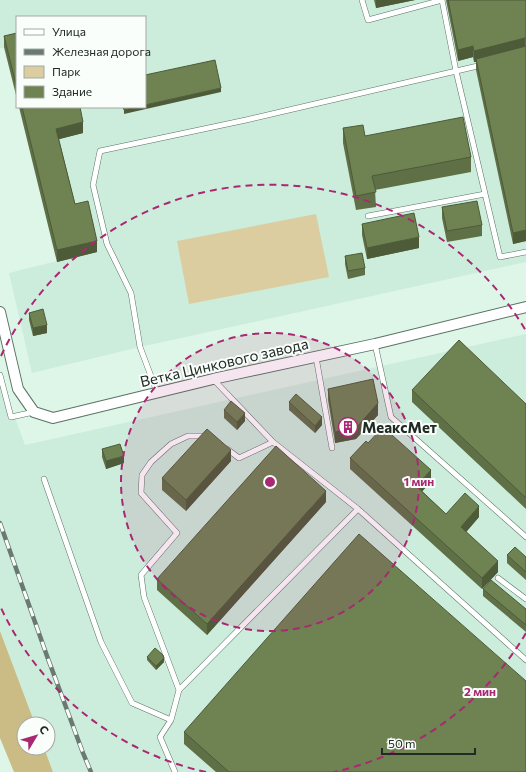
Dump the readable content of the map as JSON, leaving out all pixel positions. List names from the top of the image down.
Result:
{
  "streets": {
    "street": ["Ветка Цинкового завода"]
  },
  "places": {
    "building": ["МеаксМет"]
  },
  "legend": [
    "Улица",
    "Железная дорога",
    "Парк",
    "Здание"
  ],
  "scale_bar": "50 m",
  "north": "top right",
  "rings": ["1 мин", "2 мин"]
}
